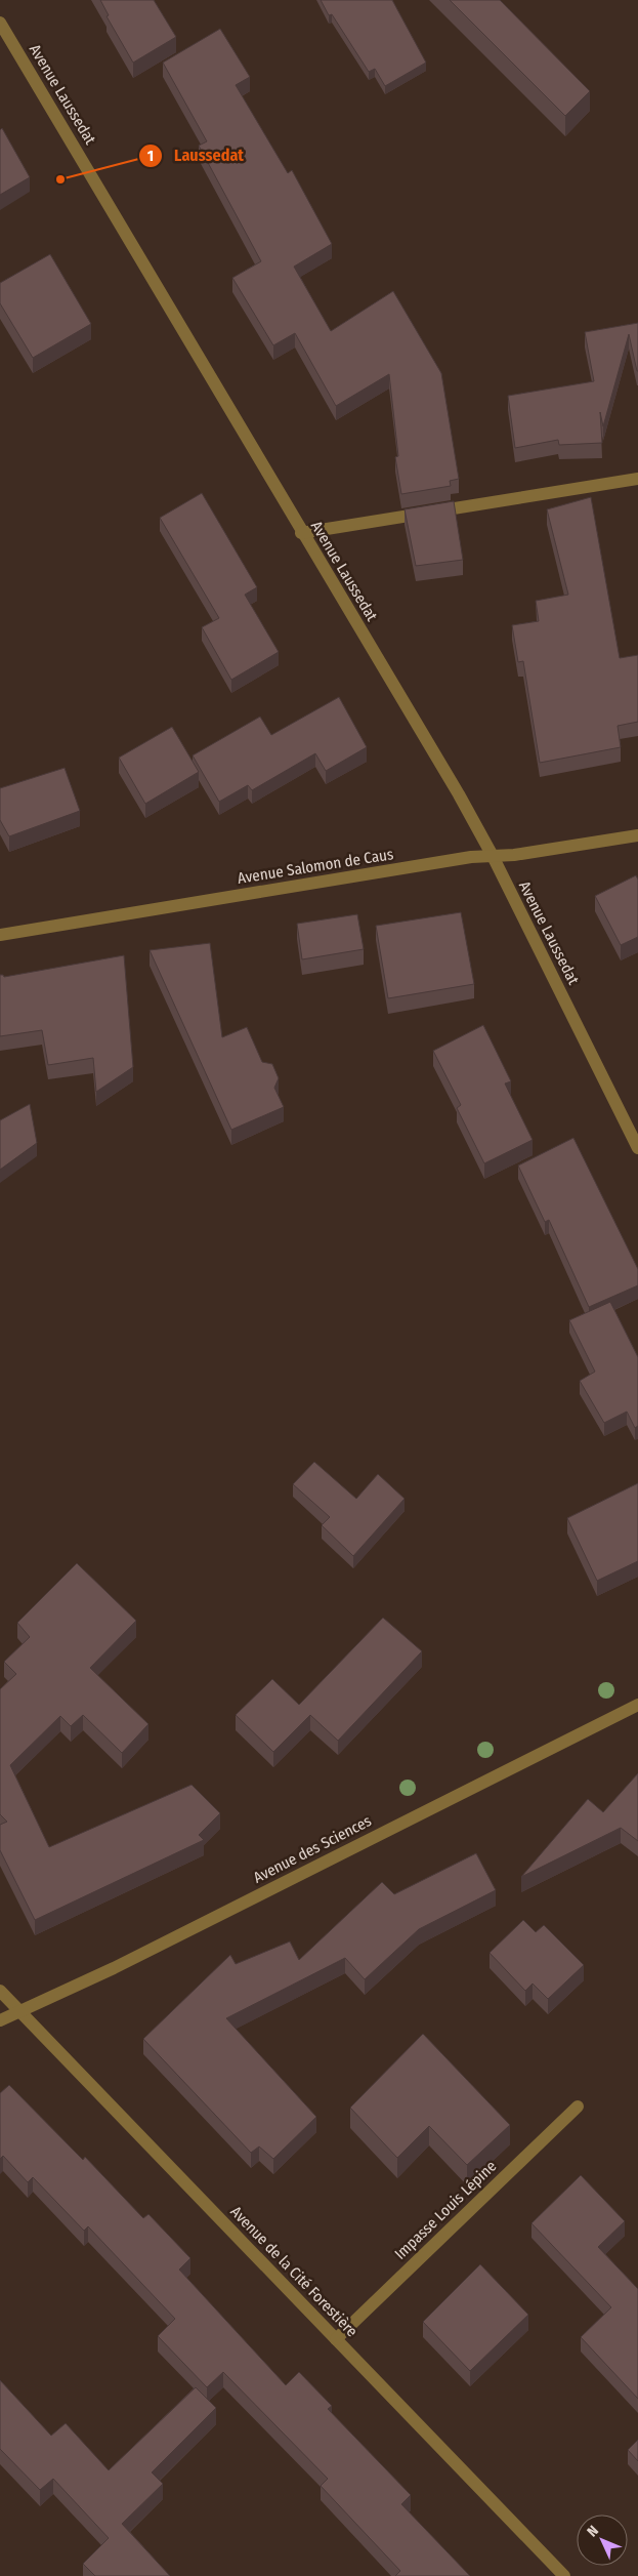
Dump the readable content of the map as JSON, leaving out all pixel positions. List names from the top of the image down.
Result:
{
  "streets": {
    "street": [
      "Avenue Laussedat",
      "Avenue Salomon de Caus",
      "Avenue des Sciences",
      "Impasse Louis Lépine",
      "Avenue de la Cité Forestière"
    ]
  },
  "crossings": [
    ["Avenue Laussedat", "Avenue Salomon de Caus"],
    ["Avenue des Sciences", "Avenue de la Cité Forestière"],
    ["Impasse Louis Lépine", "Avenue de la Cité Forestière"]
  ],
  "places": ["Laussedat"],
  "north": "top left"
}
